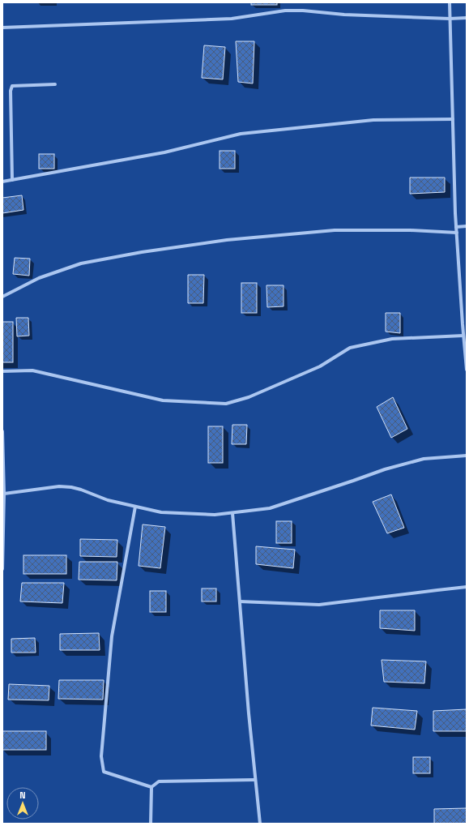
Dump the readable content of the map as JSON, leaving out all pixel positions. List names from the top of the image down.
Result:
{
  "north": "top"
}
